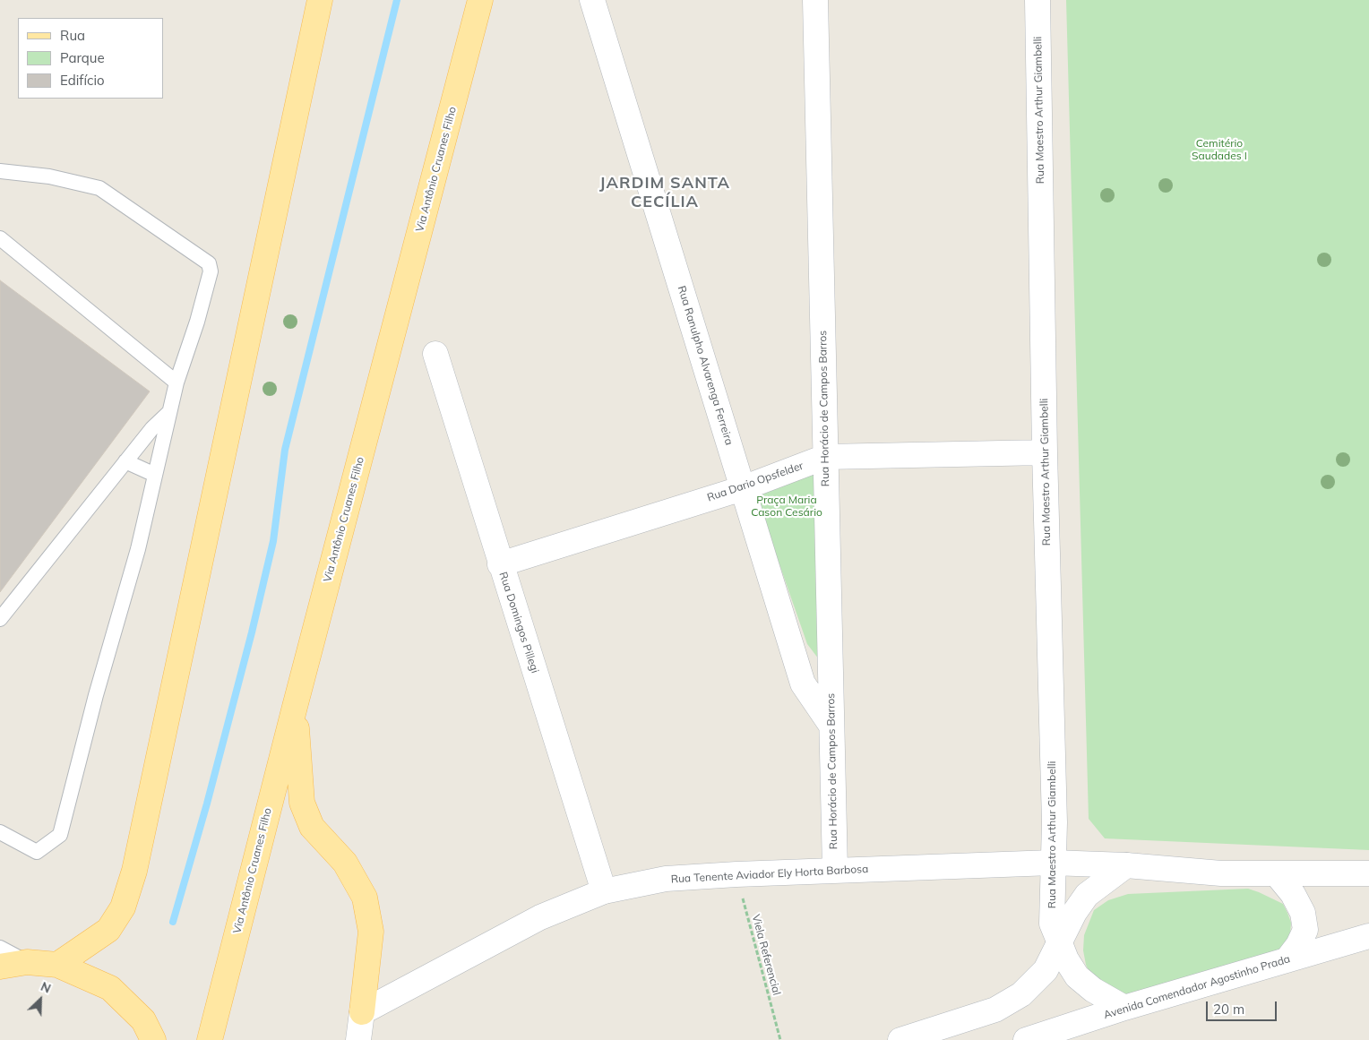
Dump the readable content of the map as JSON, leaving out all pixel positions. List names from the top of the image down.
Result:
{
  "streets": {
    "main road": ["Via Antônio Cruanes Filho"],
    "street": [
      "Rua Maestro Arthur Giambelli",
      "Rua Ranulpho Alvarenga Ferreira",
      "Rua Horácio de Campos Barros",
      "Rua Dario Opsfelder",
      "Rua Domingos Pillegi",
      "Rua Tenente Aviador Ely Horta Barbosa",
      "Avenida Comendador Agostinho Prada"
    ],
    "path": ["Viela Referencial"]
  },
  "crossings": [
    ["Rua Maestro Arthur Giambelli", "Rua Dario Opsfelder"],
    ["Rua Maestro Arthur Giambelli", "Rua Tenente Aviador Ely Horta Barbosa"],
    ["Rua Maestro Arthur Giambelli", "Avenida Comendador Agostinho Prada"],
    ["Rua Ranulpho Alvarenga Ferreira", "Rua Horácio de Campos Barros"],
    ["Rua Ranulpho Alvarenga Ferreira", "Rua Dario Opsfelder"],
    ["Rua Horácio de Campos Barros", "Rua Dario Opsfelder"],
    ["Rua Horácio de Campos Barros", "Rua Tenente Aviador Ely Horta Barbosa"],
    ["Rua Dario Opsfelder", "Rua Domingos Pillegi"],
    ["Rua Domingos Pillegi", "Rua Tenente Aviador Ely Horta Barbosa"],
    ["Rua Tenente Aviador Ely Horta Barbosa", "Viela Referencial"]
  ],
  "districts": ["JARDIM SANTA CECÍLIA"],
  "parks": ["Cemitério Saudades I", "Praça Maria Cason Cesário"],
  "legend": ["Rua", "Parque", "Edifício"],
  "scale_bar": "20 m",
  "north": "top right"
}
